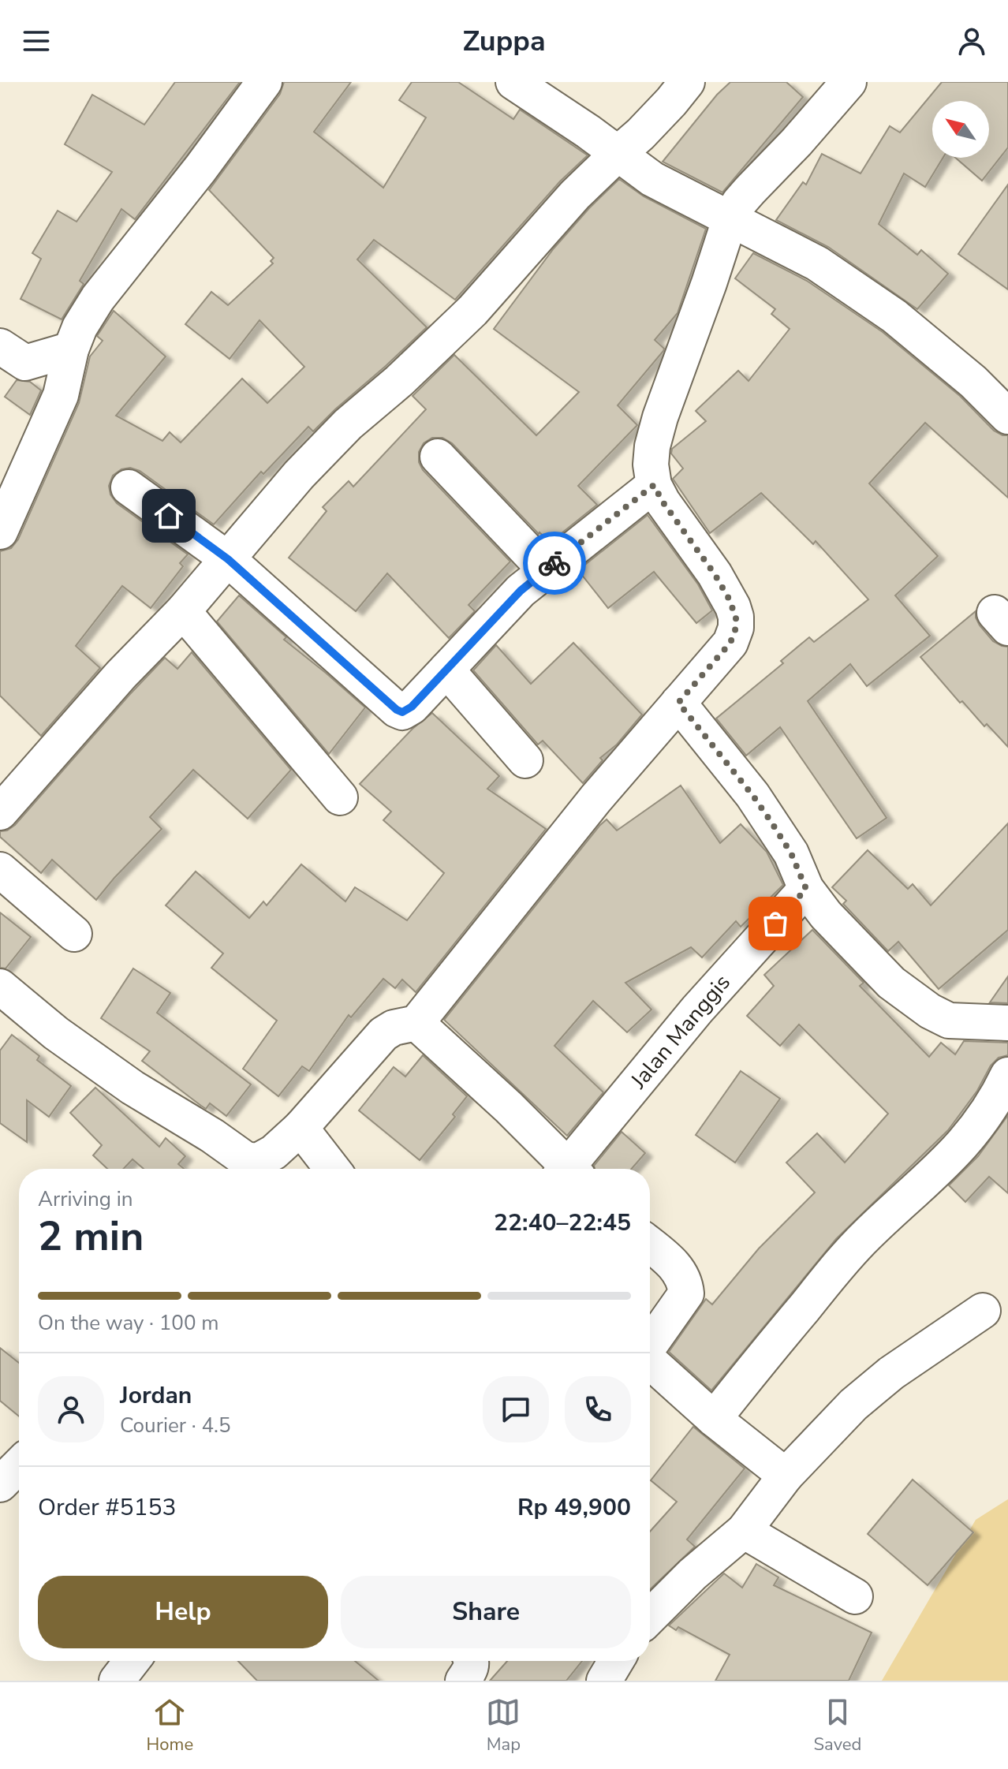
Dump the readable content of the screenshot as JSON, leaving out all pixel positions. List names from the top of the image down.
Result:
{
  "streets": {
    "street": ["Jalan Manggis"]
  },
  "north": "top left",
  "page": {
    "header": "Zuppa",
    "heading": ["2 min", "Arriving in", "22:40–22:45"],
    "panel": [
      "Jordan",
      "Courier · 4.5",
      "Order #5153",
      "Rp 49,900"
    ],
    "bar": "On the way · 100 m",
    "buttons": ["Help", "Share"],
    "tabs": ["Home", "Map", "Saved"]
  }
}
